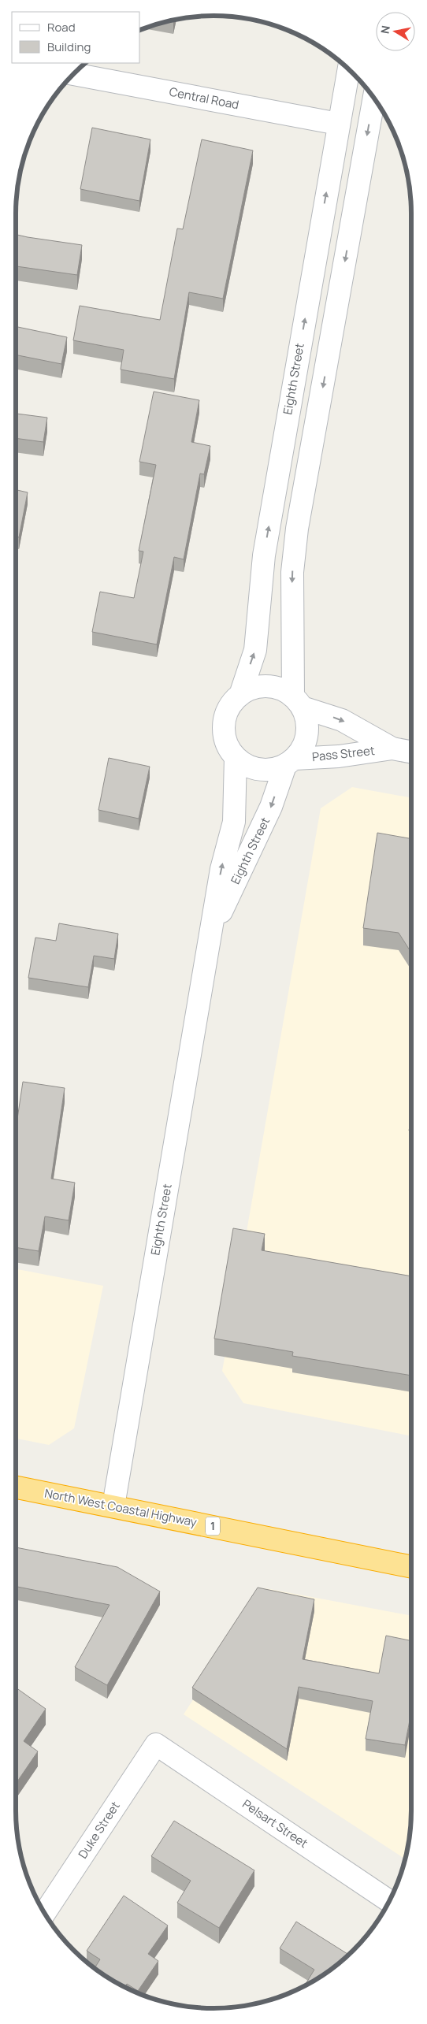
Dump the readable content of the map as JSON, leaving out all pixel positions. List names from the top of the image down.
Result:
{
  "streets": {
    "highway": ["North West Coastal Highway", "1"],
    "street": [
      "Central Road",
      "Eighth Street",
      "Pass Street",
      "Pelsart Street",
      "Duke Street"
    ]
  },
  "crossings": [
    ["Central Road", "Eighth Street"],
    ["Eighth Street", "Pass Street"],
    ["Eighth Street", "North West Coastal Highway"],
    ["Pelsart Street", "Duke Street"]
  ],
  "one_way": ["Pass Street"],
  "legend": ["Road", "Building"],
  "north": "left"
}
